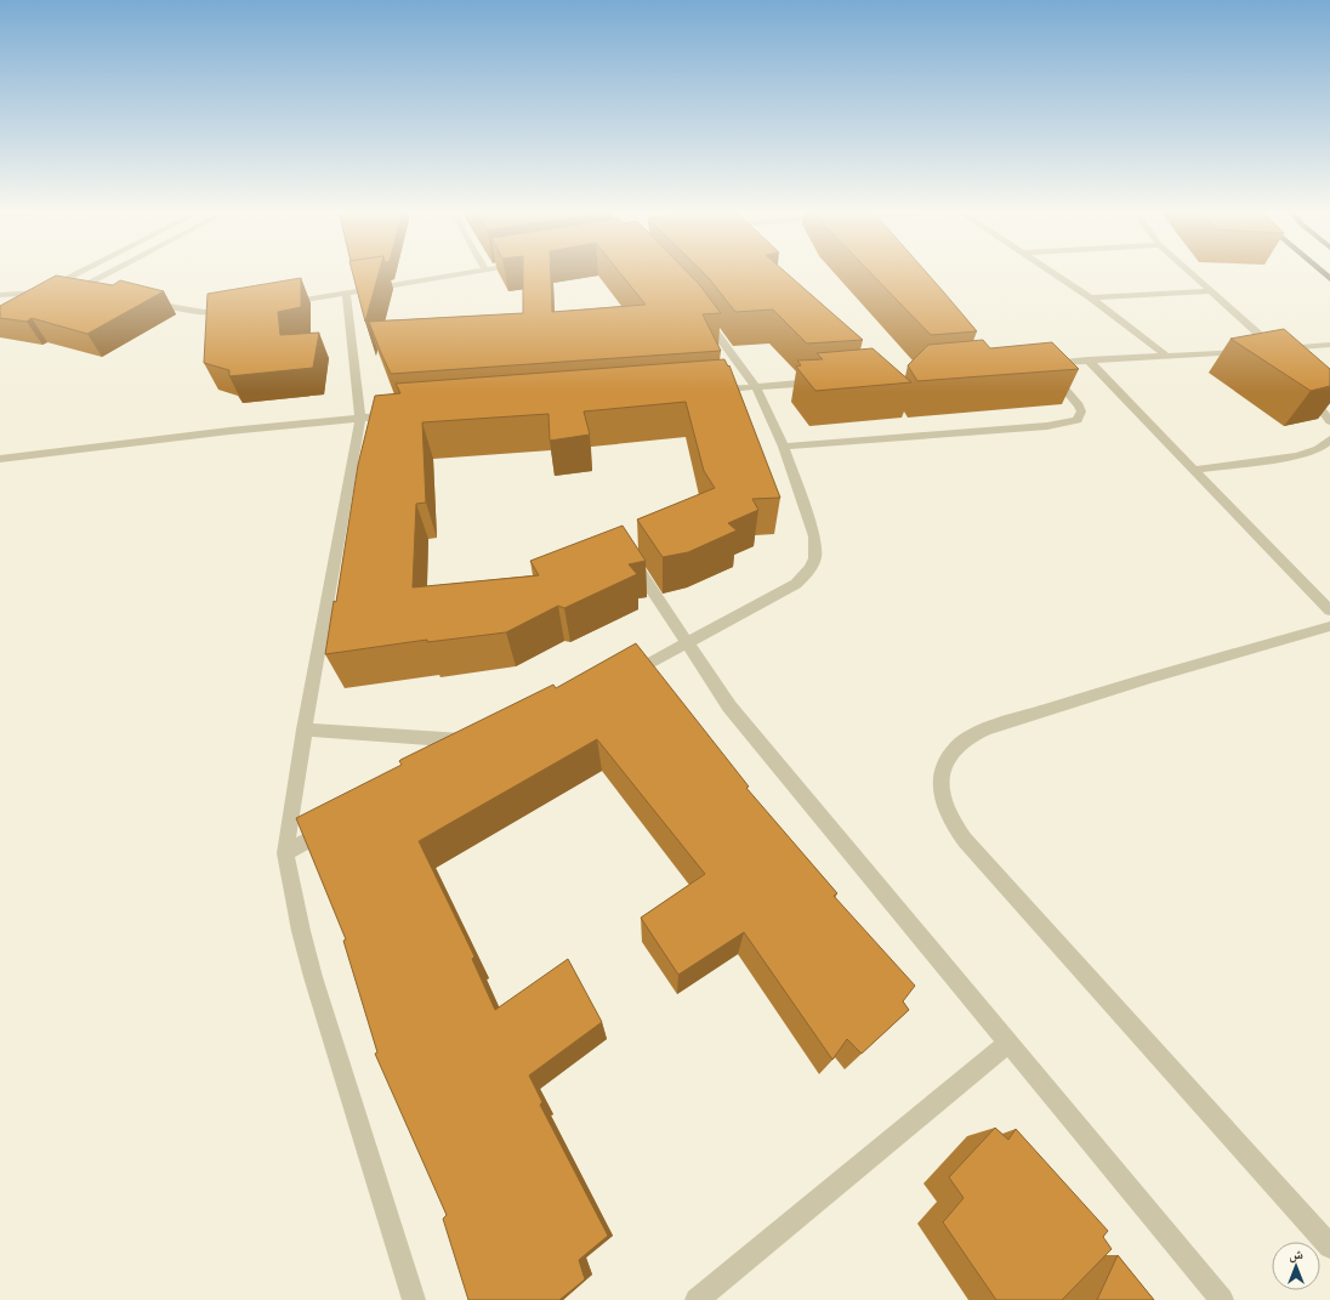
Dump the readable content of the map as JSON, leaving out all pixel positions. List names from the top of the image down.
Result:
{
  "north": "top"
}
